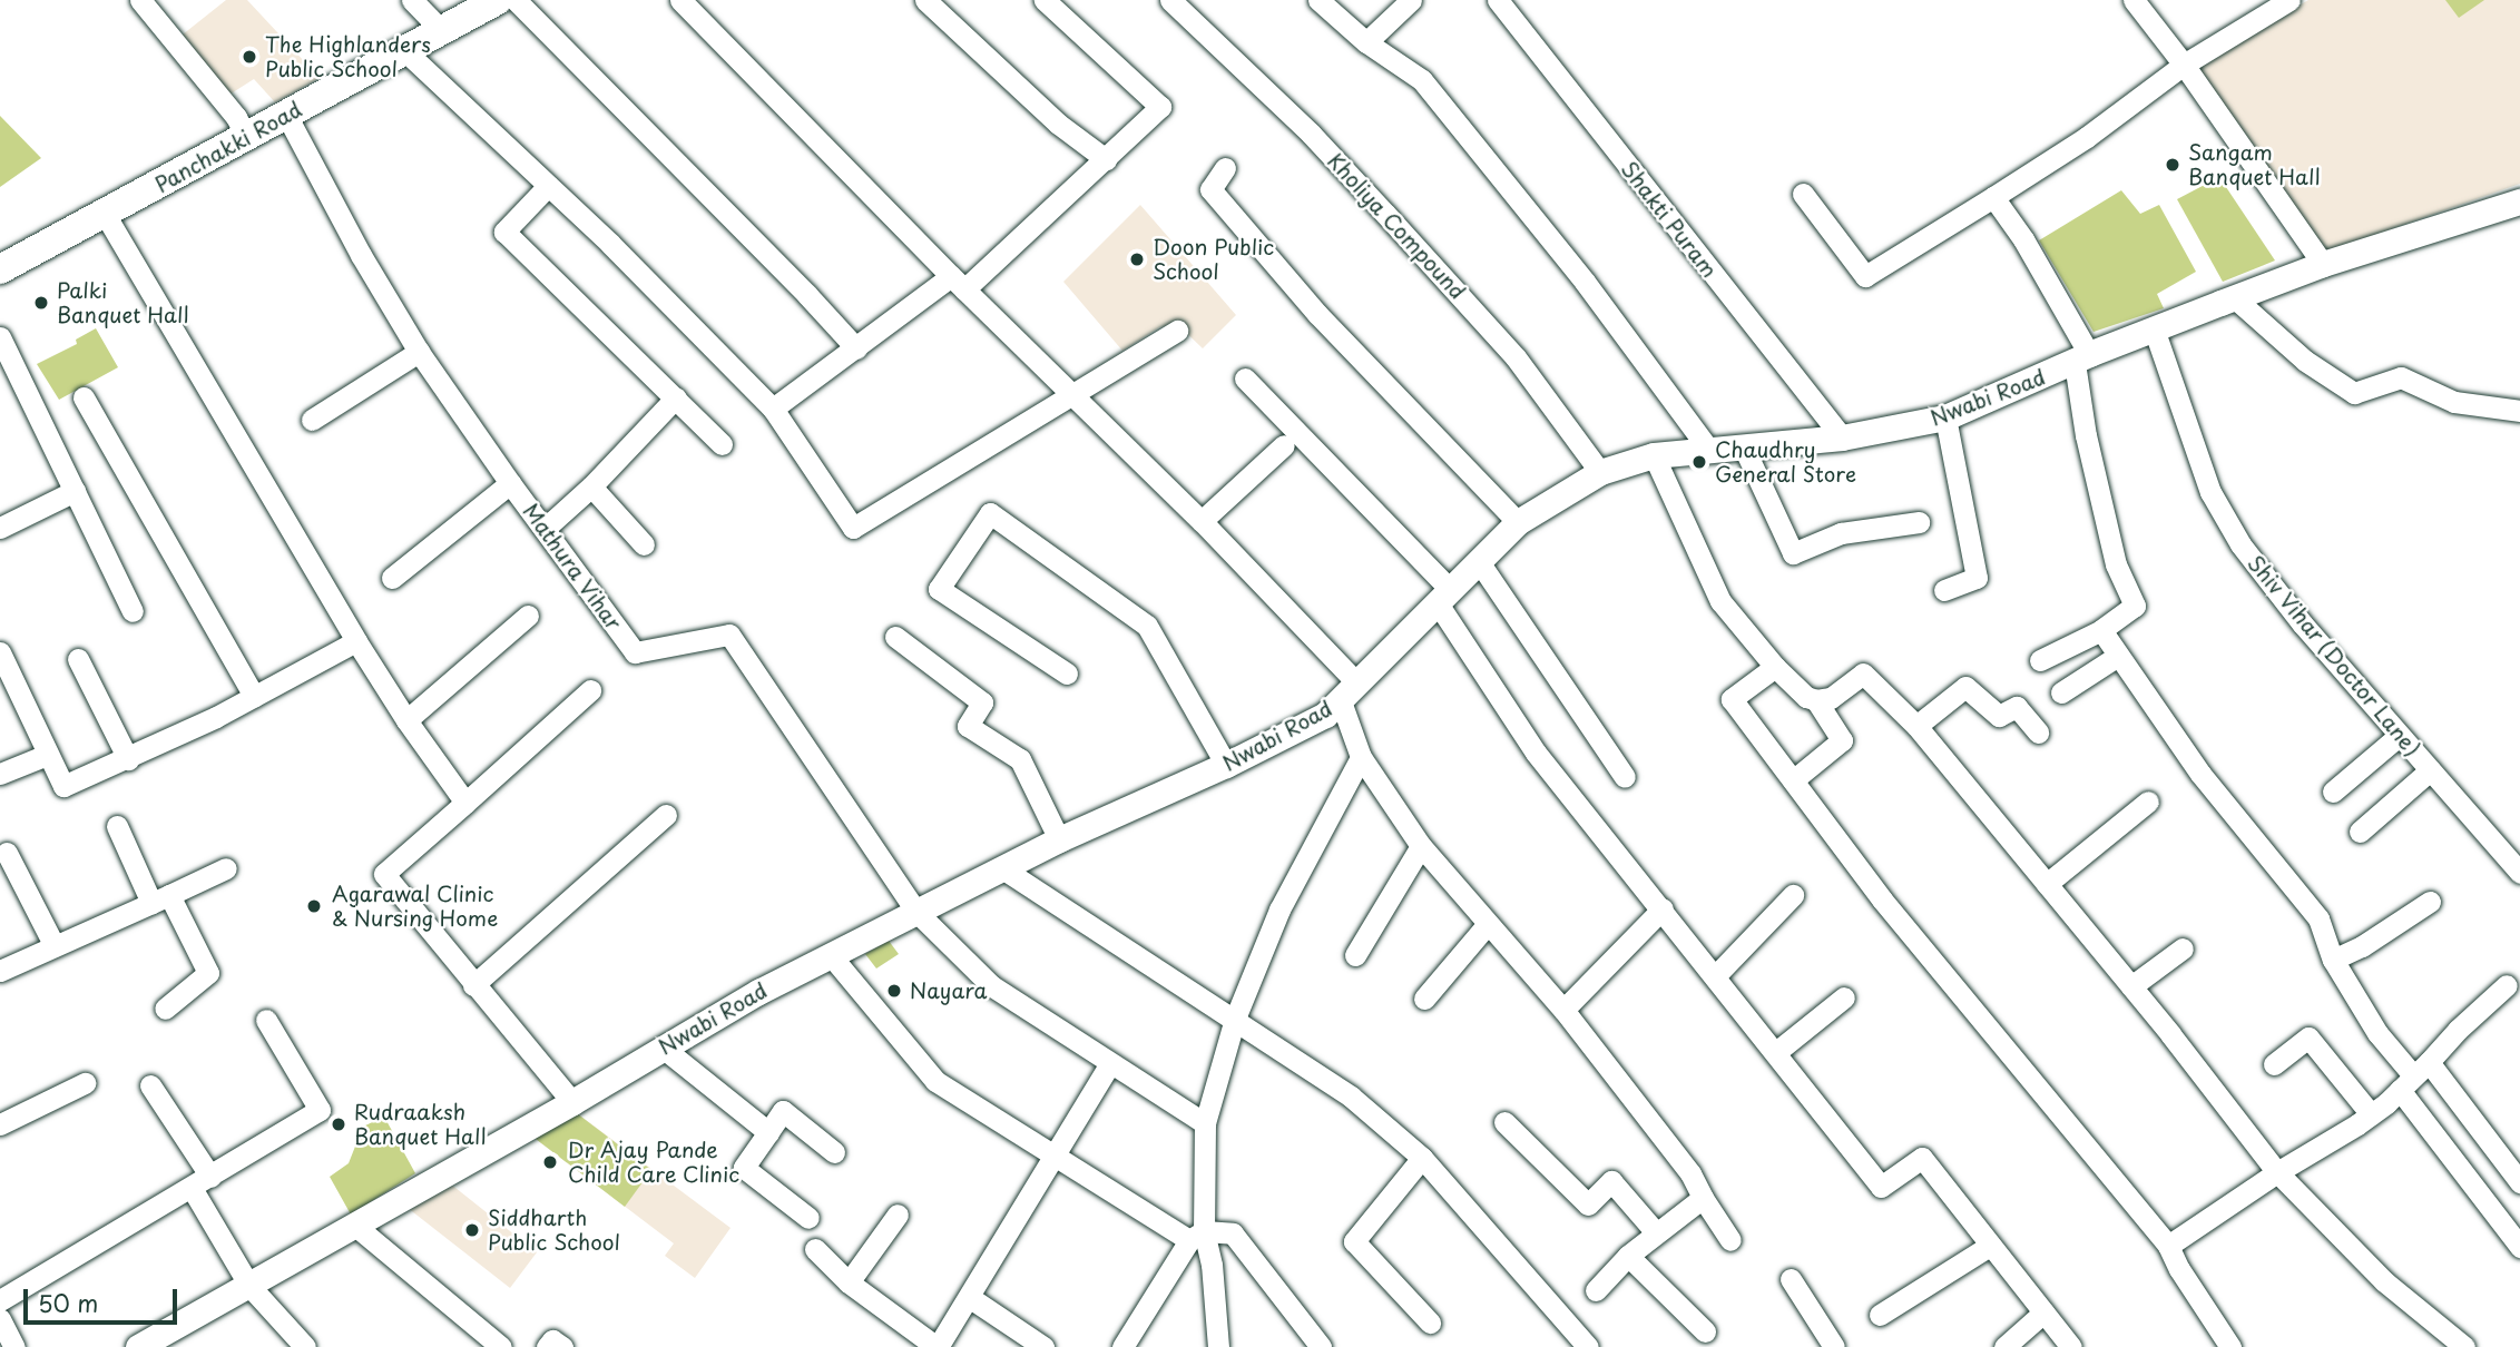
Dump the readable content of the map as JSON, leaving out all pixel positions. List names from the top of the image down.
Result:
{
  "streets": {
    "main road": ["Panchakki Road"],
    "street": [
      "Shakti Puram",
      "Kholiya Compound",
      "Nwabi Road",
      "Mathura Vihar",
      "Shiv Vihar (Doctor Lane)"
    ]
  },
  "crossings": [
    ["Panchakki Road", "Mathura Vihar"],
    ["Shakti Puram", "Nwabi Road"],
    ["Kholiya Compound", "Nwabi Road"],
    ["Nwabi Road", "Mathura Vihar"],
    ["Nwabi Road", "Shiv Vihar (Doctor Lane)"]
  ],
  "places": [
    "The Highlanders Public School",
    "Sangam Banquet Hall",
    "Doon Public School",
    "Palki Banquet Hall",
    "Chaudhry General Store",
    "Agarawal Clinic & Nursing Home",
    "Nayara",
    "Rudraaksh Banquet Hall",
    "Dr Ajay Pande Child Care Clinic",
    "Siddharth Public School"
  ],
  "scale_bar": "50 m"
}
